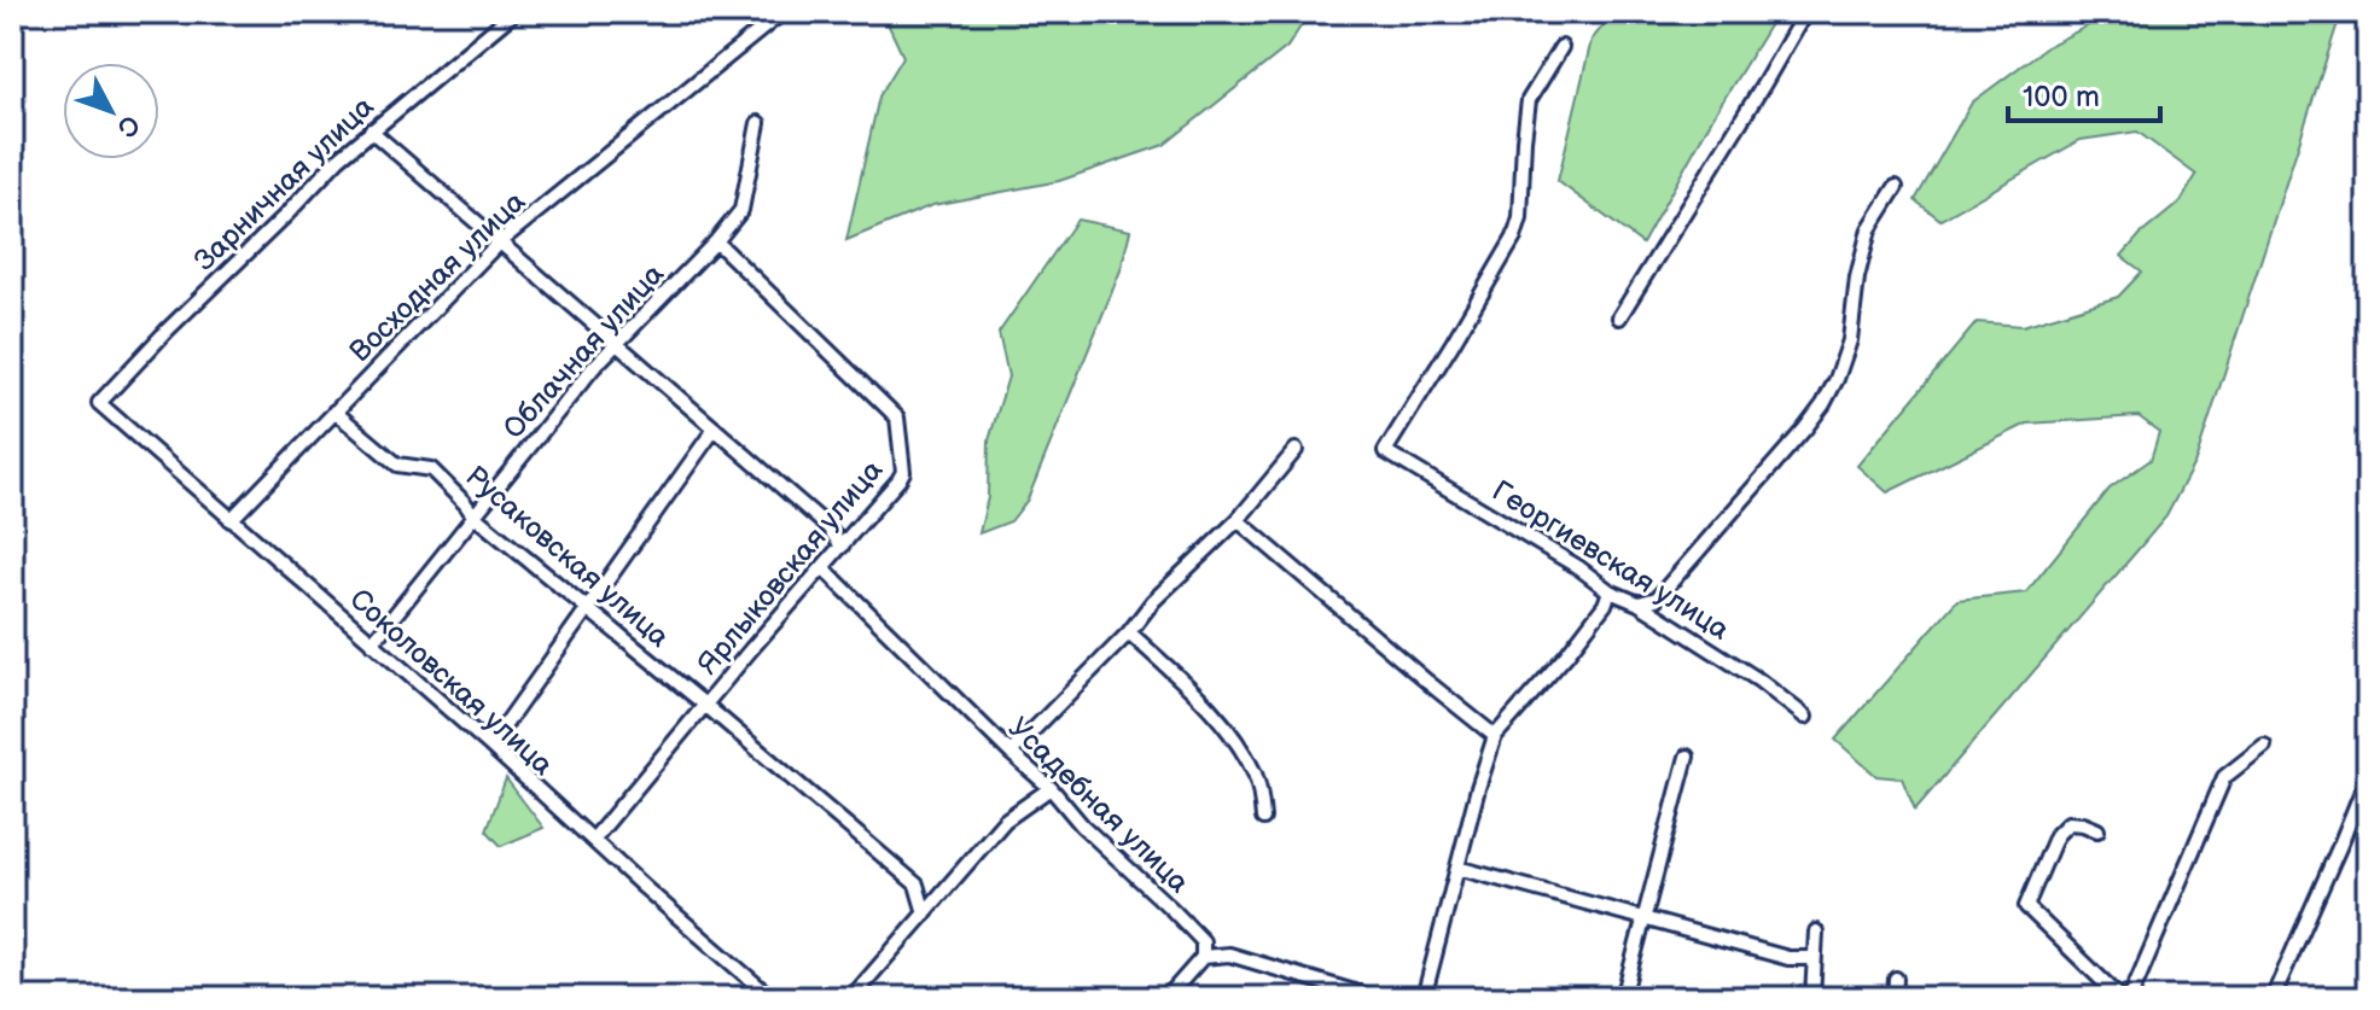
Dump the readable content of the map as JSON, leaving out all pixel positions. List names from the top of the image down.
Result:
{
  "streets": {
    "street": [
      "Зарничная улица",
      "Восходная улица",
      "Облачная улица",
      "Русаковская улица",
      "Георгиевская улица",
      "Ярлыковская улица",
      "Соколовская улица",
      "Усадебная улица"
    ]
  },
  "crossings": [
    ["Зарничная улица", "Соколовская улица"],
    ["Восходная улица", "Русаковская улица"],
    ["Восходная улица", "Соколовская улица"],
    ["Облачная улица", "Русаковская улица"],
    ["Облачная улица", "Ярлыковская улица"],
    ["Облачная улица", "Соколовская улица"],
    ["Русаковская улица", "Ярлыковская улица"],
    ["Ярлыковская улица", "Соколовская улица"],
    ["Ярлыковская улица", "Усадебная улица"]
  ],
  "scale_bar": "100 m",
  "north": "bottom right"
}
